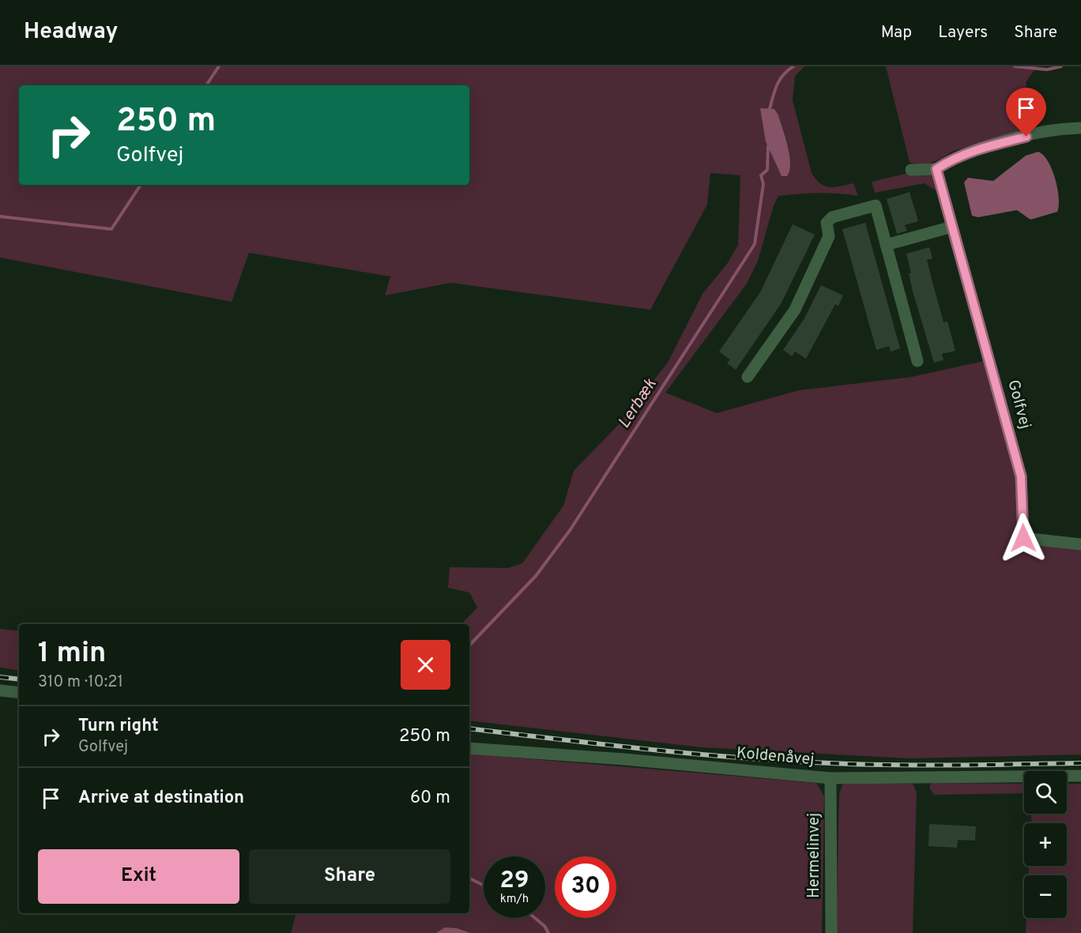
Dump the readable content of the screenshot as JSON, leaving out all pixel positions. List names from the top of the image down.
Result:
{
  "streets": {
    "street": ["Golfvej", "Koldenåvej", "Hermelinvej"]
  },
  "crossings": [
    ["Koldenåvej", "Hermelinvej"]
  ],
  "water": ["Lerbæk"],
  "page": {
    "header": "Headway",
    "nav": ["Map", "Layers", "Share"],
    "turn": ["250 m", "Golfvej"],
    "heading": ["1 min", "310 m · 10:21"],
    "list": [
      {
        "name": "Turn right",
        "note": "Golfvej",
        "value": "250 m"
      },
      {
        "name": "Arrive at destination",
        "value": "60 m"
      }
    ],
    "map_buttons": ["+", "−"],
    "buttons": ["Exit", "Share"],
    "speed": "29 km/h",
    "limit": "30"
  }
}
